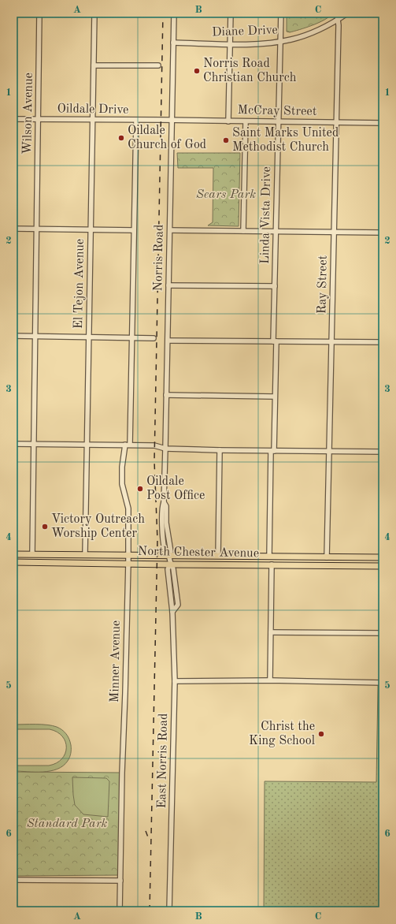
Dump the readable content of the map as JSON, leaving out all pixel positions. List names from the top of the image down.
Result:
{
  "streets": {
    "main road": ["North Chester Avenue"],
    "street": [
      "Diane Drive",
      "Oildale Drive",
      "McCray Street",
      "Wilson Avenue",
      "Linda Vista Drive",
      "Norris Road",
      "El Tejon Avenue",
      "Ray Street",
      "Minner Avenue",
      "East Norris Road"
    ]
  },
  "crossings": [
    ["Diane Drive", "Linda Vista Drive"],
    ["Diane Drive", "Norris Road"],
    ["Diane Drive", "Ray Street"],
    ["Oildale Drive", "McCray Street"],
    ["Oildale Drive", "Wilson Avenue"],
    ["Oildale Drive", "Norris Road"],
    ["Oildale Drive", "El Tejon Avenue"],
    ["Oildale Drive", "Minner Avenue"],
    ["McCray Street", "Linda Vista Drive"],
    ["McCray Street", "Norris Road"],
    ["McCray Street", "Ray Street"],
    ["Wilson Avenue", "North Chester Avenue"],
    ["Linda Vista Drive", "North Chester Avenue"],
    ["Norris Road", "North Chester Avenue"],
    ["Norris Road", "East Norris Road"],
    ["El Tejon Avenue", "North Chester Avenue"],
    ["Ray Street", "North Chester Avenue"],
    ["North Chester Avenue", "Minner Avenue"],
    ["North Chester Avenue", "East Norris Road"]
  ],
  "parks": ["Sears Park", "Standard Park"],
  "places": [
    "Norris Road Christian Church",
    "Oildale Church of God",
    "Saint Marks United Methodist Church",
    "Oildale Post Office",
    "Victory Outreach Worship Center",
    "Christ the King School"
  ],
  "grid": {
    "columns": ["A", "B", "C"],
    "rows": [
      "1",
      "2",
      "3",
      "4",
      "5",
      "6"
    ]
  }
}
